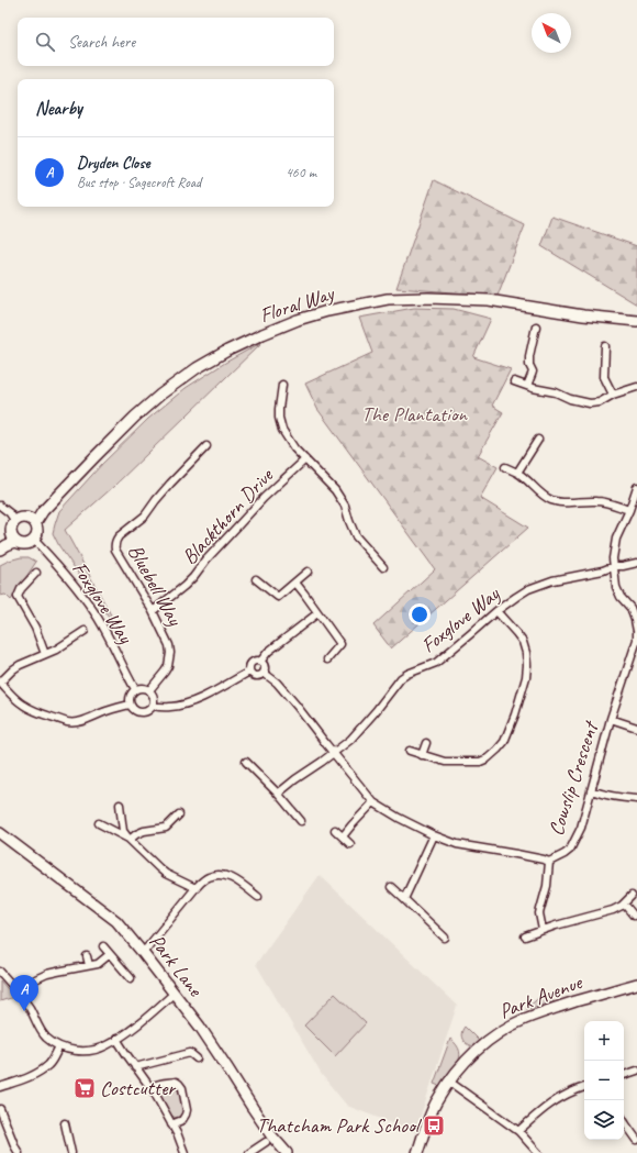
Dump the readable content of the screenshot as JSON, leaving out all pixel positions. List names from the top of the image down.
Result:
{
  "streets": {
    "street": [
      "Floral Way",
      "Blackthorn Drive",
      "Bluebell Way",
      "Foxglove Way",
      "Cowslip Crescent",
      "Park Lane",
      "Park Avenue"
    ]
  },
  "crossings": [
    ["Floral Way", "Foxglove Way"],
    ["Blackthorn Drive", "Bluebell Way"],
    ["Bluebell Way", "Foxglove Way"],
    ["Foxglove Way", "Cowslip Crescent"]
  ],
  "parks": ["The Plantation"],
  "places": {
    "supermarket": ["Costcutter"],
    "bus stop": ["Thatcham Park School"]
  },
  "north": "top left",
  "page": {
    "search": "Search here",
    "heading": "Nearby",
    "list": [
      {
        "mark": "A",
        "name": "Dryden Close",
        "note": "Bus stop · Sagecroft Road",
        "value": "460 m"
      }
    ],
    "pins": "A",
    "map_buttons": ["+", "−"]
  }
}
